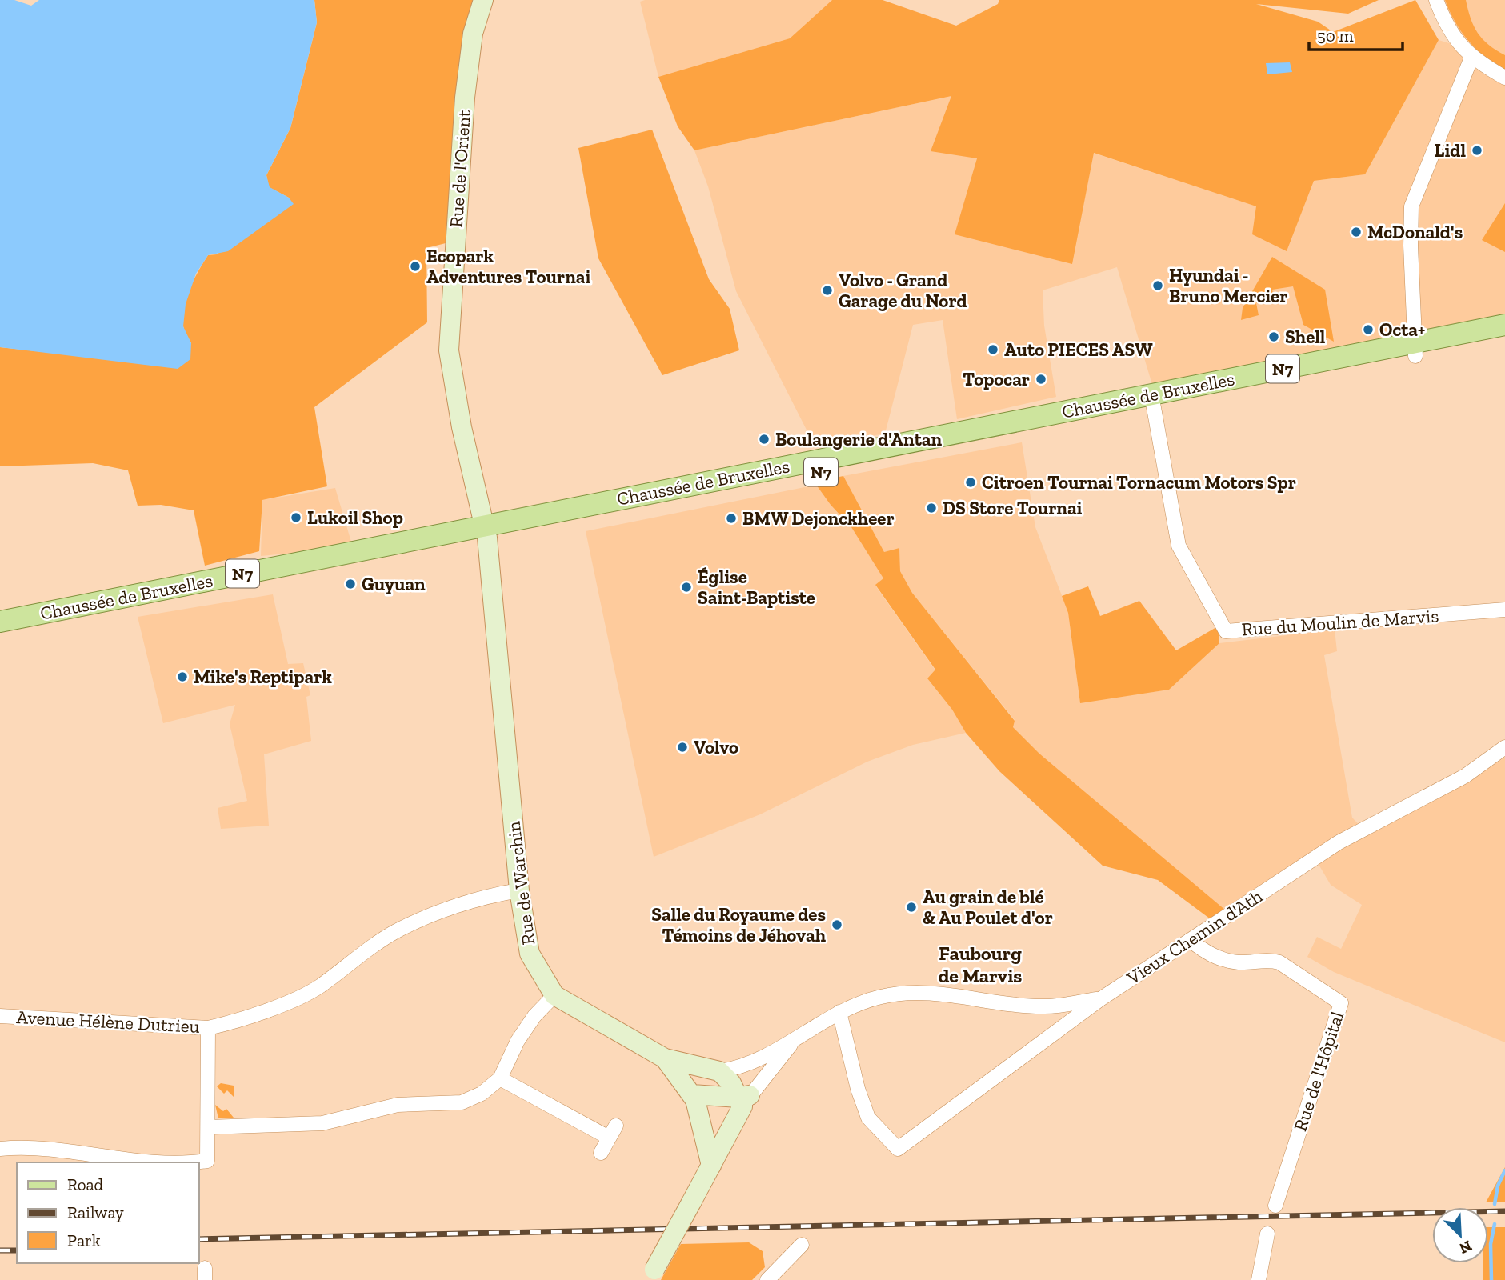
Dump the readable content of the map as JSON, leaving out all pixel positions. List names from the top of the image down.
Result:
{
  "streets": {
    "main road": ["N7", "Chaussée de Bruxelles"],
    "street": [
      "Rue de l'Orient",
      "Rue du Moulin de Marvis",
      "Rue de Warchin",
      "Vieux Chemin d'Ath",
      "Avenue Hélène Dutrieu",
      "Rue de l'Hôpital"
    ]
  },
  "crossings": [
    ["Rue de l'Orient", "Chaussée de Bruxelles"],
    ["Rue de l'Orient", "Rue de Warchin"],
    ["Chaussée de Bruxelles", "Rue du Moulin de Marvis"],
    ["Chaussée de Bruxelles", "Rue de Warchin"],
    ["Rue de Warchin", "Avenue Hélène Dutrieu"],
    ["Vieux Chemin d'Ath", "Rue de l'Hôpital"]
  ],
  "districts": ["Faubourg de Marvis"],
  "places": [
    "Lidl",
    "McDonald's",
    "Ecopark Adventures Tournai",
    "Hyundai - Bruno Mercier",
    "Volvo - Grand Garage du Nord",
    "Octa+",
    "Shell",
    "Auto PIECES ASW",
    "Topocar",
    "Boulangerie d'Antan",
    "Citroen Tournai Tornacum Motors Spr",
    "DS Store Tournai",
    "Lukoil Shop",
    "BMW Dejonckheer",
    "Guyuan",
    "Église Saint-Baptiste",
    "Mike's Reptipark",
    "Volvo",
    "Au grain de blé & Au Poulet d'or",
    "Salle du Royaume des Témoins de Jéhovah"
  ],
  "legend": ["Road", "Railway", "Park"],
  "scale_bar": "50 m",
  "north": "bottom right"
}
